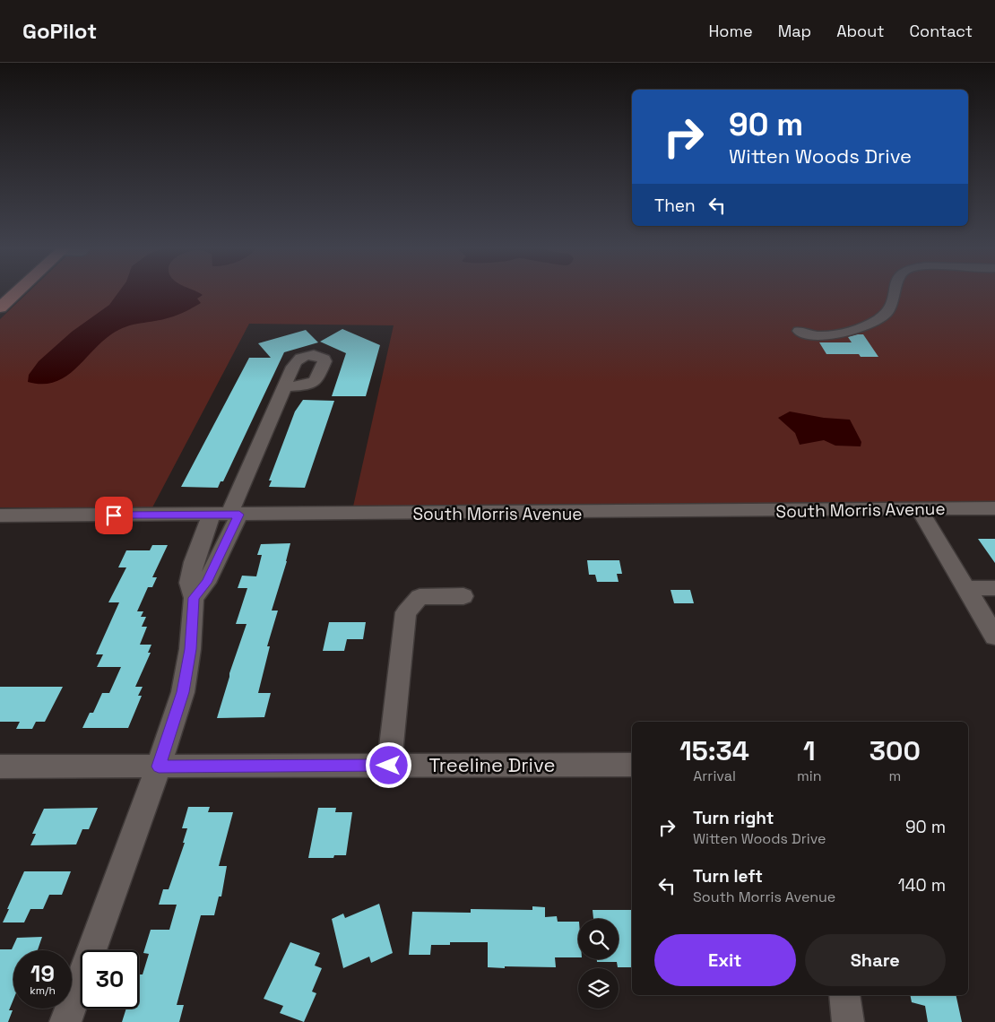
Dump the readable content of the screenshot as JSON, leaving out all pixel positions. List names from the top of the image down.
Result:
{
  "streets": {
    "street": ["South Morris Avenue", "Treeline Drive"]
  },
  "page": {
    "header": "GoPilot",
    "nav": [
      "Home",
      "Map",
      "About",
      "Contact"
    ],
    "turn": ["90 m", "Witten Woods Drive"],
    "then": "Then",
    "eta": [
      "15:34",
      "Arrival",
      "1",
      "min",
      "300",
      "m"
    ],
    "list": [
      {
        "name": "Turn right",
        "note": "Witten Woods Drive",
        "value": "90 m"
      },
      {
        "name": "Turn left",
        "note": "South Morris Avenue",
        "value": "140 m"
      }
    ],
    "buttons": ["Exit", "Share"],
    "speed": "19 km/h",
    "limit": "30"
  }
}
